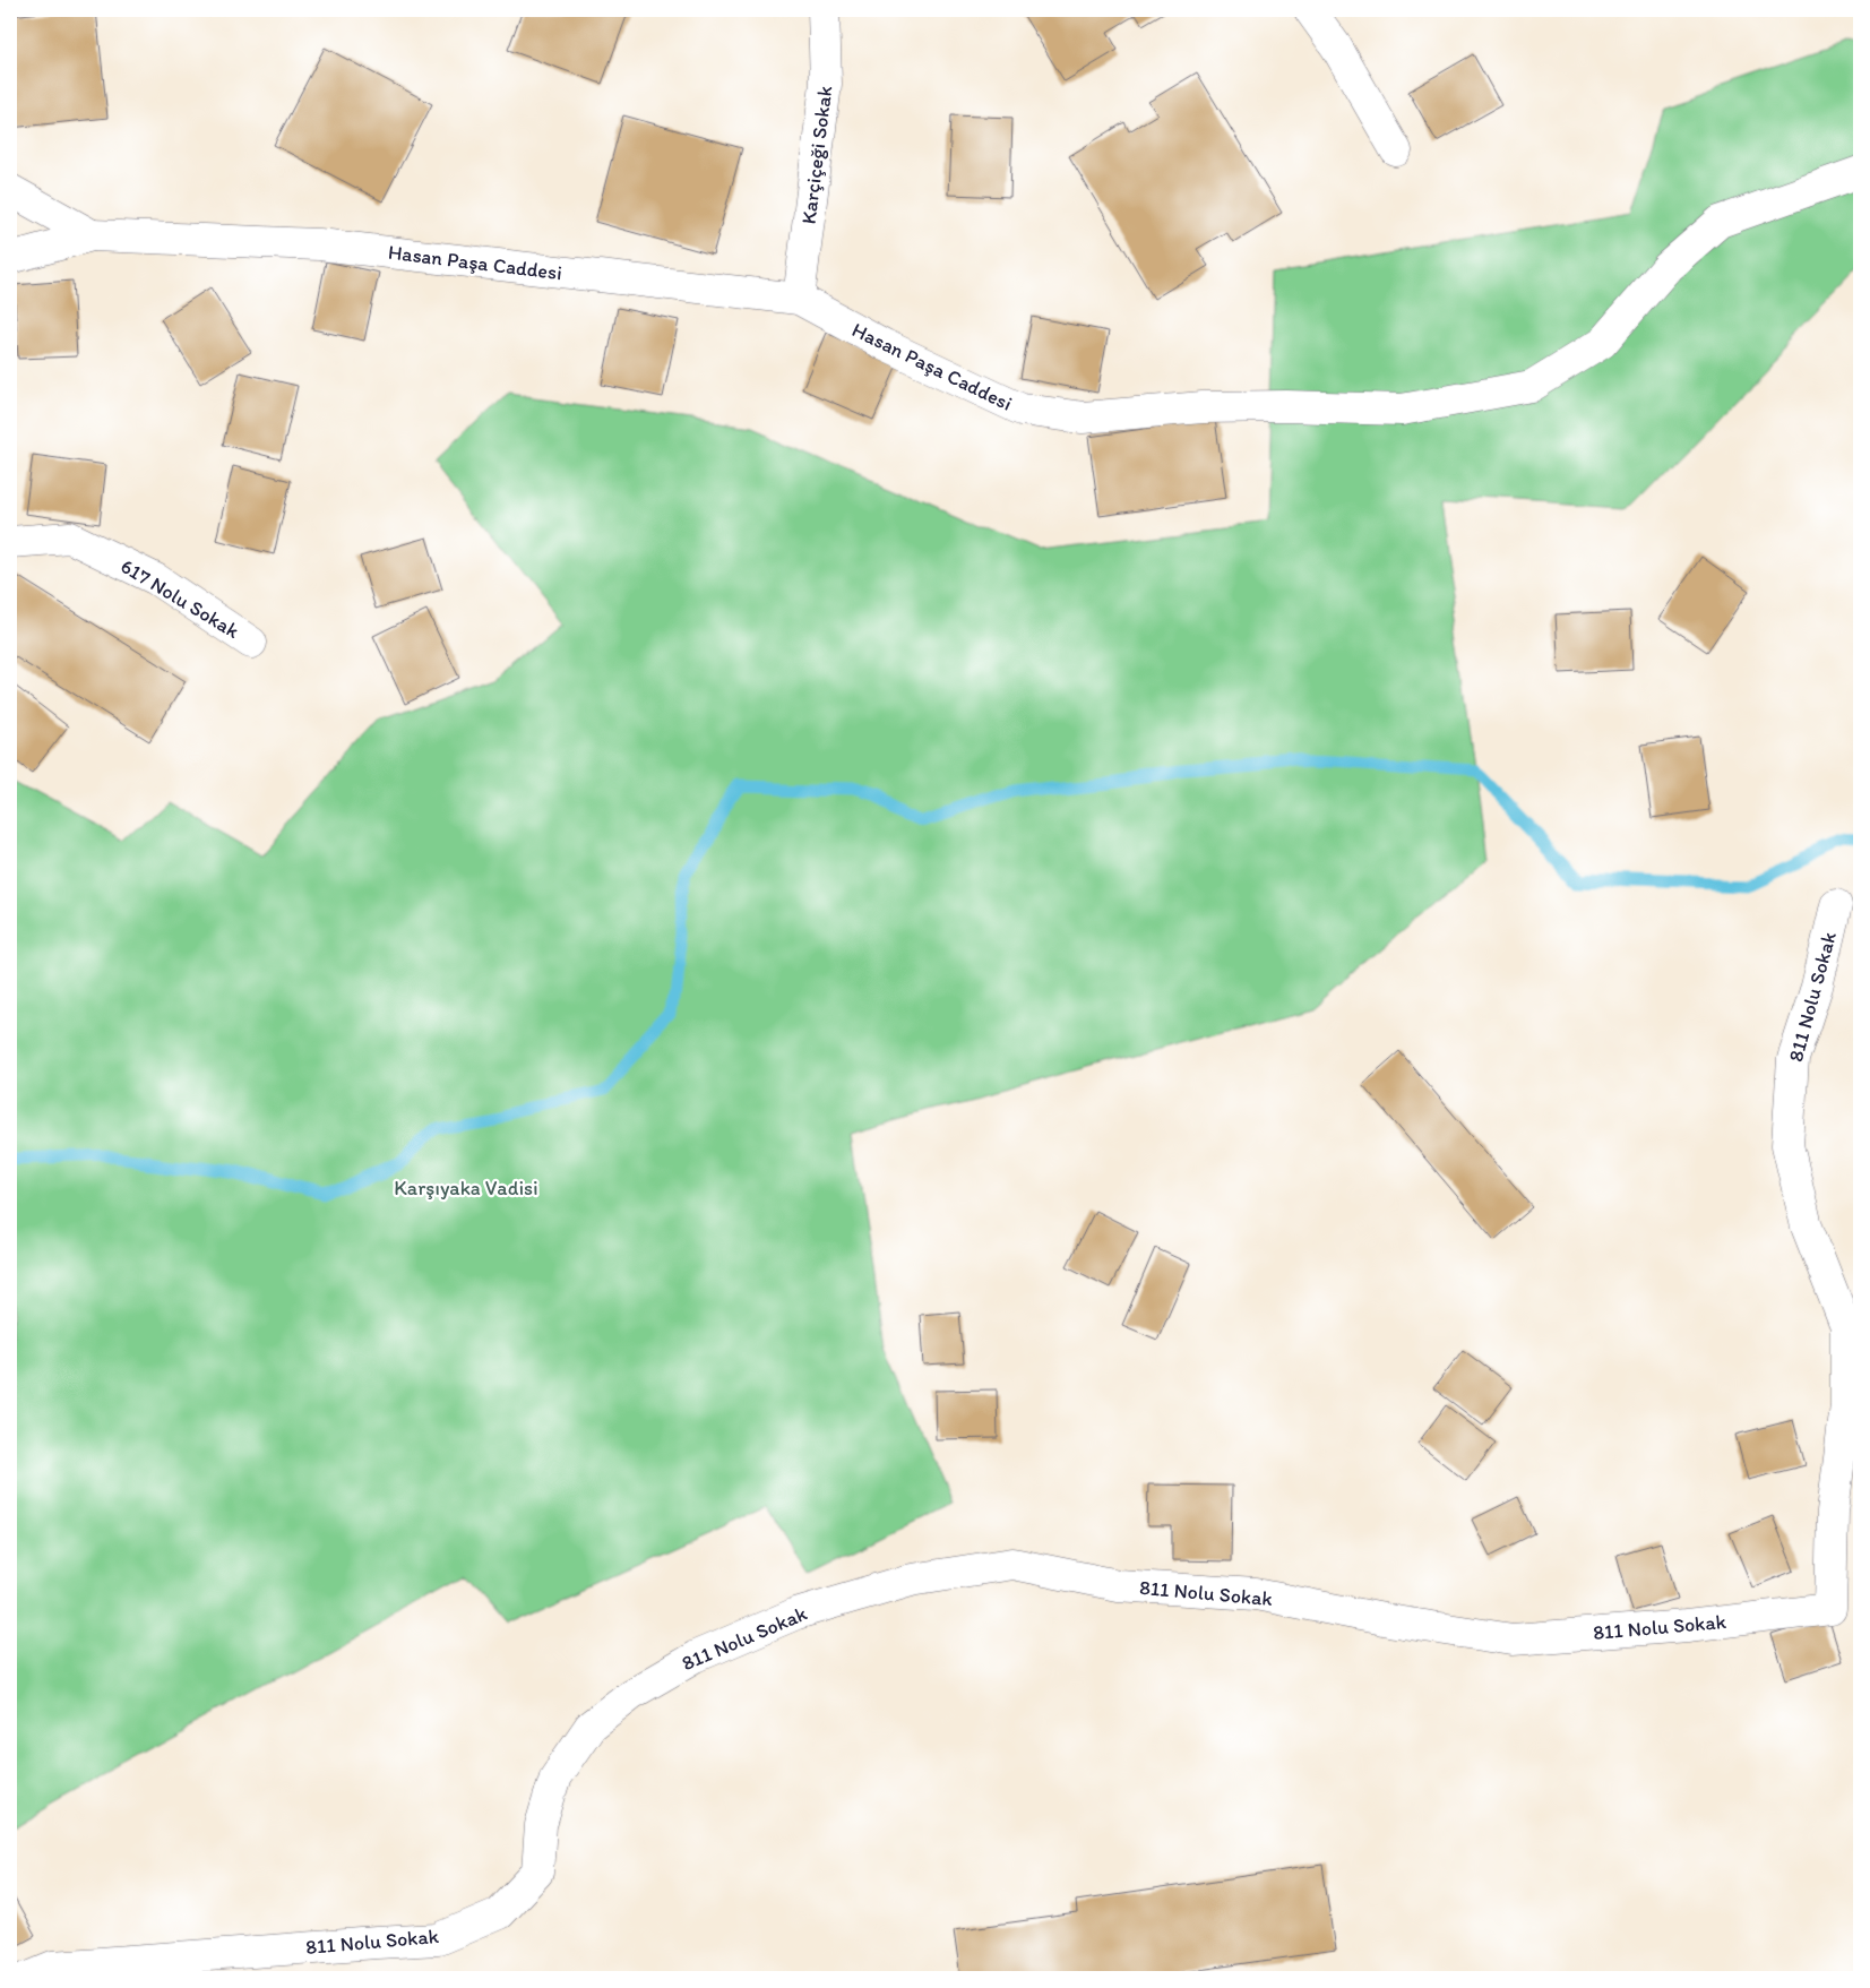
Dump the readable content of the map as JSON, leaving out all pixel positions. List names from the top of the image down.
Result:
{
  "streets": {
    "street": [
      "Karçiçeği Sokak",
      "Hasan Paşa Caddesi",
      "617 Nolu Sokak",
      "811 Nolu Sokak"
    ]
  },
  "crossings": [
    ["Karçiçeği Sokak", "Hasan Paşa Caddesi"]
  ],
  "parks": ["Karşıyaka Vadisi"]
}
